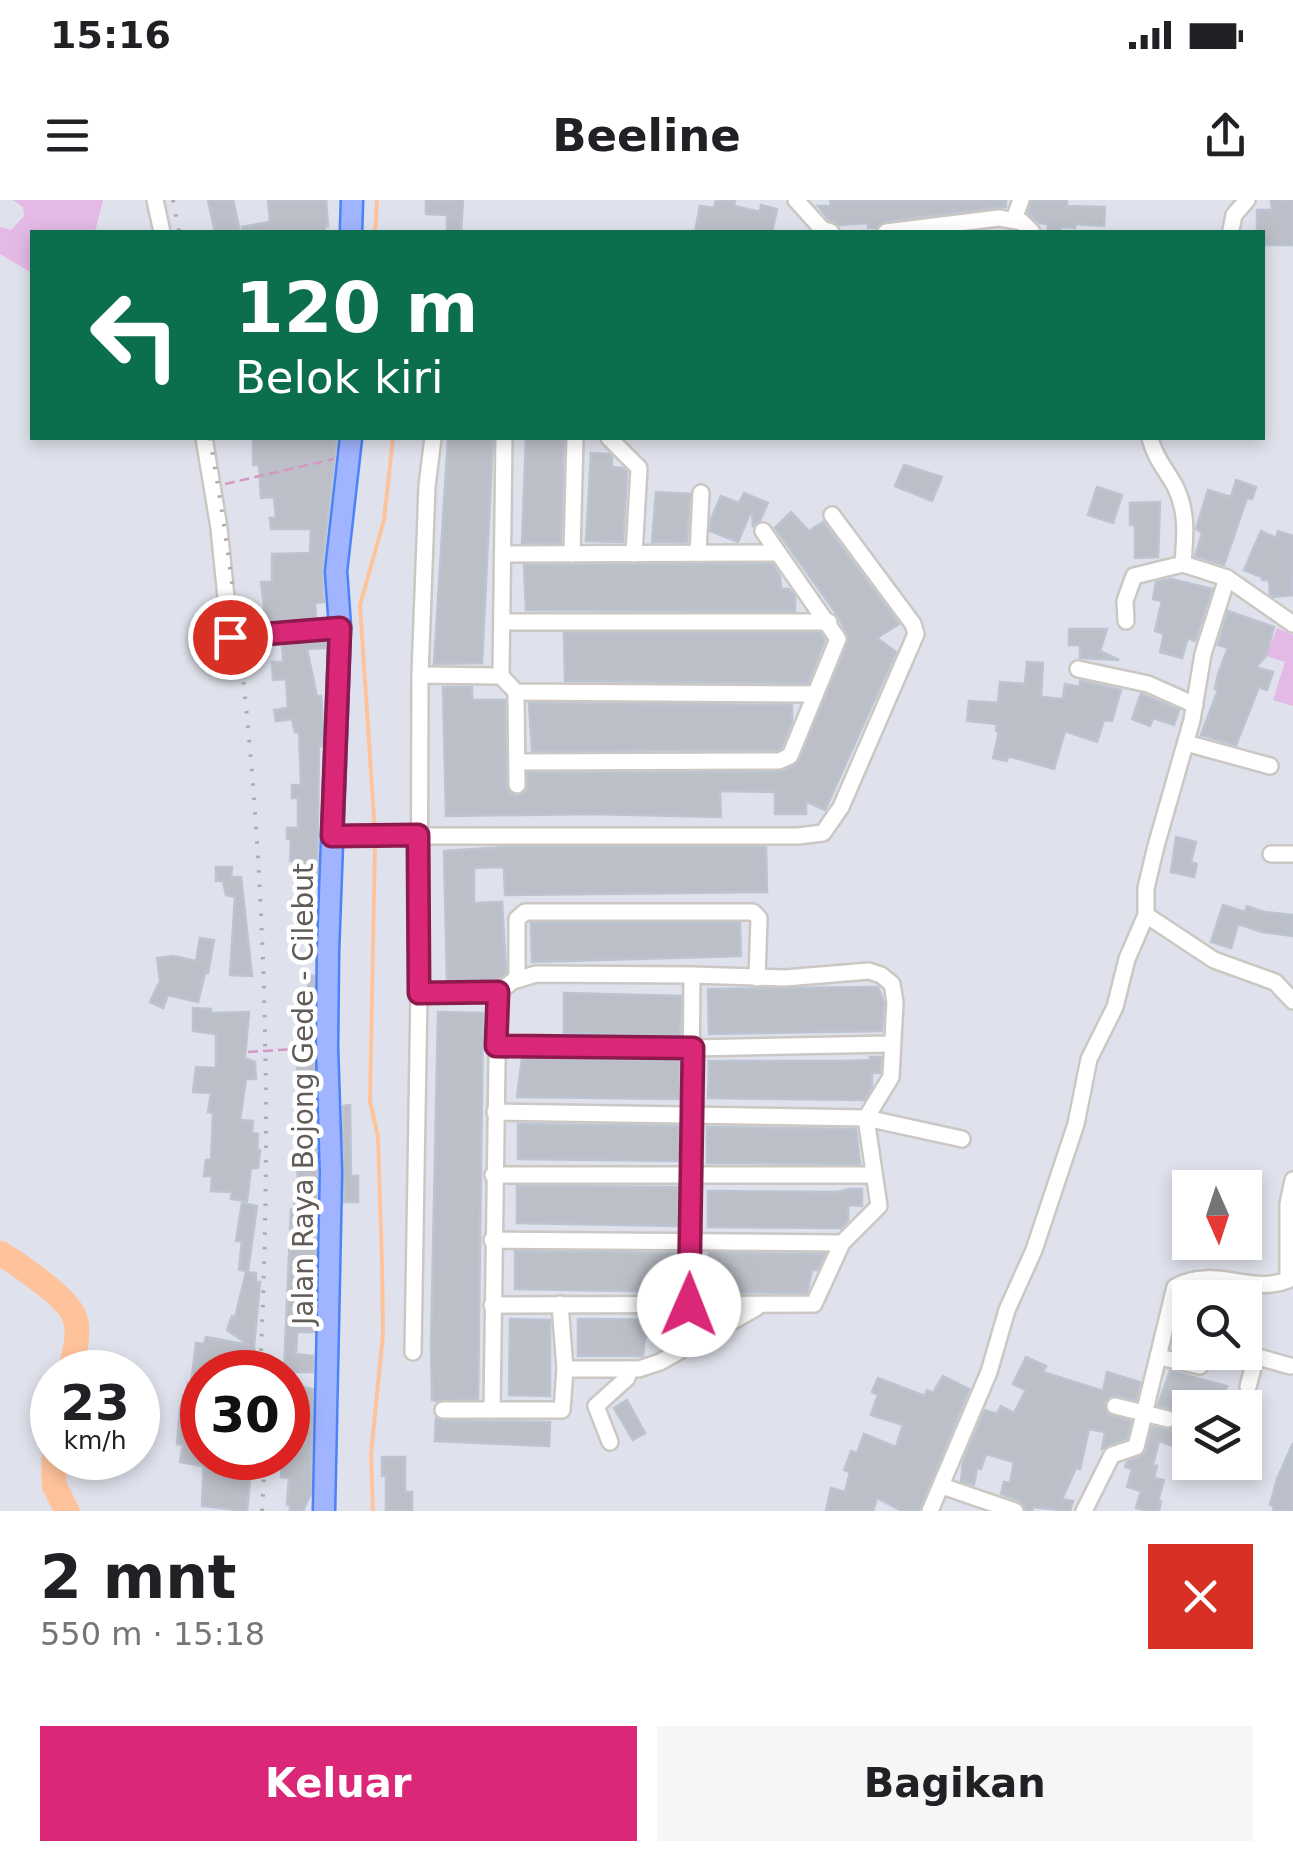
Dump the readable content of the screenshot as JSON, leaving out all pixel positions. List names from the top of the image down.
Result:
{
  "streets": {
    "main road": ["Jalan Raya Bojong Gede - Cilebut"]
  },
  "north": "bottom",
  "page": {
    "status": "15:16",
    "header": "Beeline",
    "turn": ["120 m", "Belok kiri"],
    "speed": "23 km/h",
    "limit": "30",
    "heading": ["2 mnt", "550 m · 15:18"],
    "buttons": ["Keluar", "Bagikan"]
  }
}
